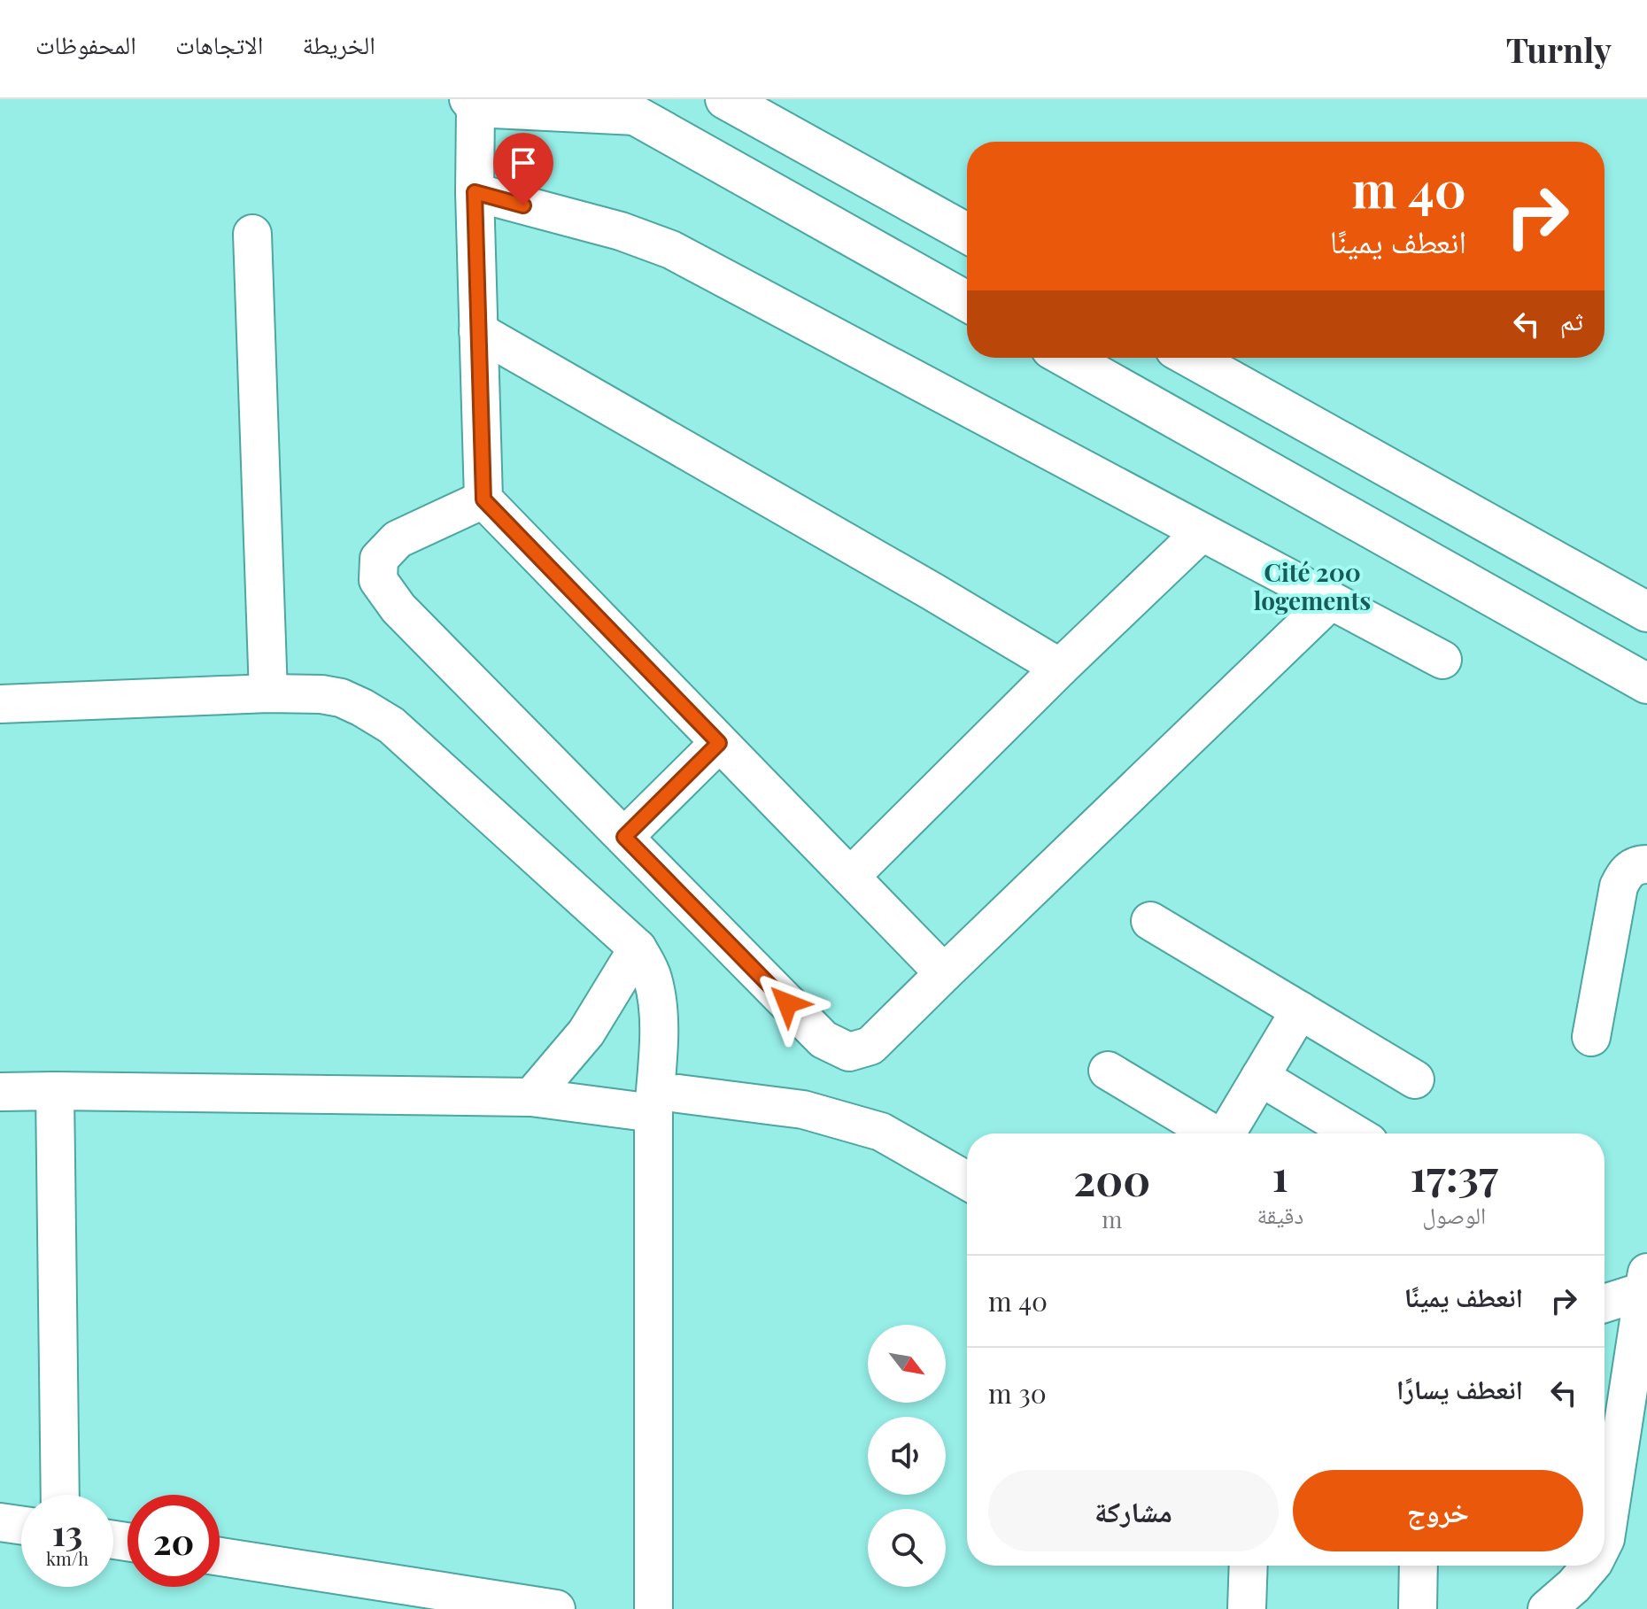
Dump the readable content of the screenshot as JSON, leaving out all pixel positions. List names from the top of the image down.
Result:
{
  "districts": ["Cité 200 logements"],
  "north": "bottom right",
  "page": {
    "header": "Turnly",
    "nav": ["الخريطة", "الاتجاهات", "المحفوظات"],
    "turn": ["40 m", "انعطف يمينًا"],
    "then": "ثم",
    "eta": [
      "17:37",
      "الوصول",
      "1",
      "دقيقة",
      "200",
      "m"
    ],
    "list": [
      {
        "name": "انعطف يمينًا",
        "value": "40 m"
      },
      {
        "name": "انعطف يسارًا",
        "value": "30 m"
      }
    ],
    "buttons": ["خروج", "مشاركة"],
    "speed": "13 km/h",
    "limit": "20"
  }
}
